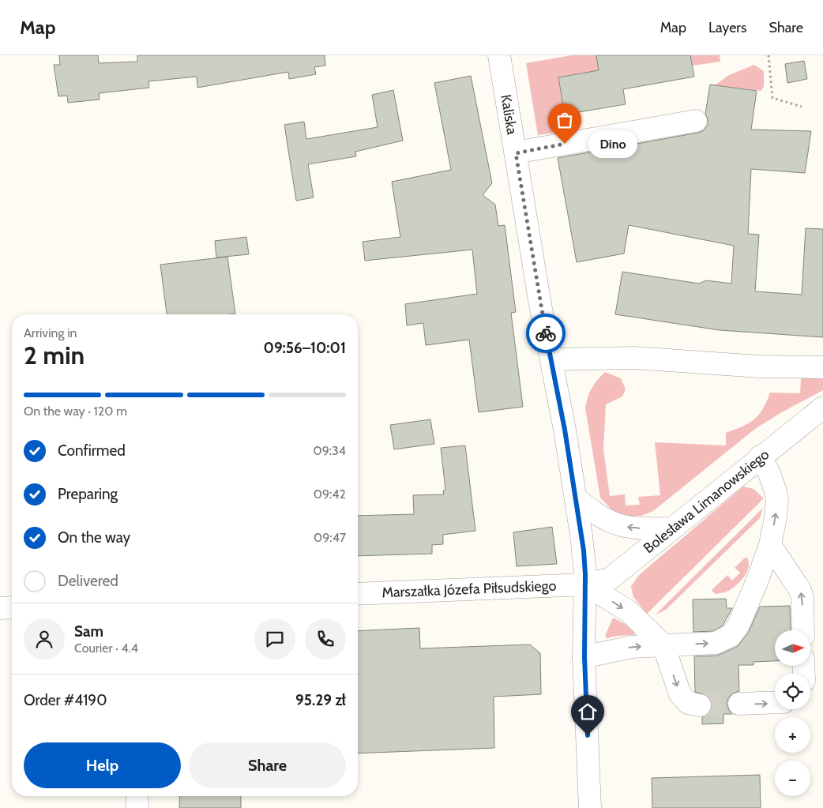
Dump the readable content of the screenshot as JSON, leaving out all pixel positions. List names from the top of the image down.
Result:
{
  "streets": {
    "street": ["Kaliska", "Bolesława Limanowskiego", "Marszałka Józefa Piłsudskiego"]
  },
  "crossings": [
    ["Kaliska", "Bolesława Limanowskiego"],
    ["Kaliska", "Marszałka Józefa Piłsudskiego"],
    ["Bolesława Limanowskiego", "Marszałka Józefa Piłsudskiego"]
  ],
  "places": ["Dino"],
  "north": "right",
  "page": {
    "header": "Map",
    "nav": ["Map", "Layers", "Share"],
    "bubble": "Dino",
    "heading": ["2 min", "Arriving in", "09:56–10:01"],
    "panel": [
      "Sam",
      "Courier · 4.4",
      "Order #4190",
      "95.29 zł"
    ],
    "bar": "On the way · 120 m",
    "list": [
      ["Confirmed", "09:34"],
      ["Preparing", "09:42"],
      ["On the way", "09:47"],
      "Delivered"
    ],
    "map_buttons": ["+", "−"],
    "buttons": ["Help", "Share"]
  }
}
